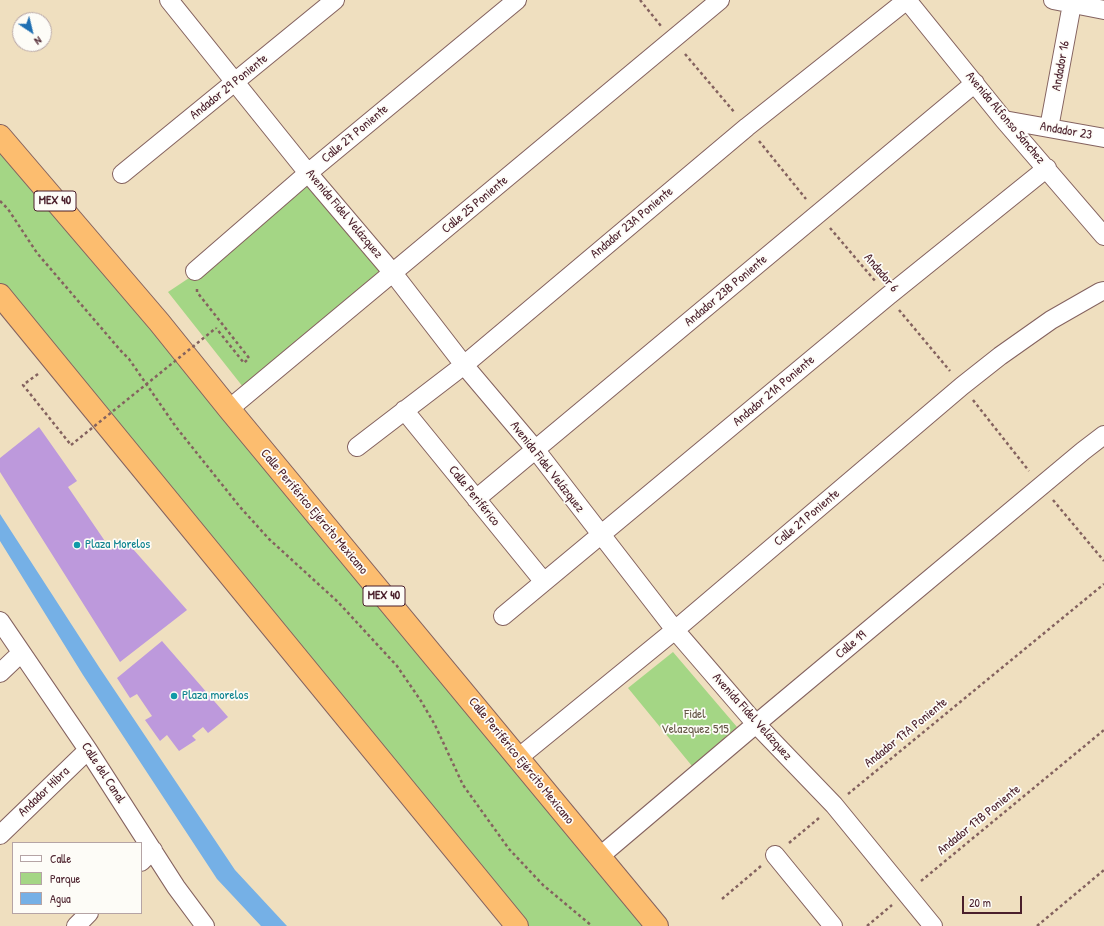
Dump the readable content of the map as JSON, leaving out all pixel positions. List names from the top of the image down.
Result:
{
  "streets": {
    "highway": ["MEX 40", "Calle Periférico Ejército Mexicano"],
    "street": [
      "Andador 16",
      "Andador 29 Poniente",
      "Avenida Alfonso Sánchez",
      "Andador 23",
      "Calle 27 Poniente",
      "Calle 25 Poniente",
      "Avenida Fidel Velázquez",
      "Andador 23A Poniente",
      "Andador 23B Poniente",
      "Andador 21A Poniente",
      "Calle Periférico",
      "Calle 21 Poniente",
      "Calle 19",
      "Calle del Canal",
      "Andador Hibra"
    ],
    "path": ["Andador 6", "Andador 17A Poniente", "Andador 17B Poniente"]
  },
  "crossings": [
    ["Andador 16", "Andador 23"],
    ["Andador 29 Poniente", "Avenida Fidel Velázquez"],
    ["Avenida Alfonso Sánchez", "Andador 23"],
    ["Avenida Alfonso Sánchez", "Andador 23A Poniente"],
    ["Avenida Alfonso Sánchez", "Andador 23B Poniente"],
    ["Avenida Alfonso Sánchez", "Andador 21A Poniente"],
    ["Calle 27 Poniente", "Avenida Fidel Velázquez"],
    ["Calle 25 Poniente", "Avenida Fidel Velázquez"],
    ["Calle 25 Poniente", "Andador 6"],
    ["Calle 25 Poniente", "Calle Periférico Ejército Mexicano"],
    ["Avenida Fidel Velázquez", "Andador 23A Poniente"],
    ["Avenida Fidel Velázquez", "Andador 23B Poniente"],
    ["Avenida Fidel Velázquez", "Andador 21A Poniente"],
    ["Avenida Fidel Velázquez", "Calle 21 Poniente"],
    ["Avenida Fidel Velázquez", "Calle 19"],
    ["Avenida Fidel Velázquez", "Andador 17A Poniente"],
    ["Avenida Fidel Velázquez", "Andador 17B Poniente"],
    ["Andador 23A Poniente", "Andador 6"],
    ["Andador 23A Poniente", "Calle Periférico"],
    ["Andador 6", "Andador 23B Poniente"],
    ["Andador 6", "Andador 21A Poniente"],
    ["Andador 6", "Calle 21 Poniente"],
    ["Andador 6", "Calle 19"],
    ["Andador 23B Poniente", "Calle Periférico"],
    ["Andador 21A Poniente", "Calle Periférico"],
    ["Calle Periférico Ejército Mexicano", "Calle 21 Poniente"],
    ["Calle Periférico Ejército Mexicano", "Calle 19"],
    ["Calle del Canal", "Andador Hibra"]
  ],
  "parks": ["Fidel Velazquez 515"],
  "places": ["Plaza Morelos", "Plaza morelos"],
  "legend": ["Calle", "Parque", "Agua"],
  "scale_bar": "20 m",
  "north": "bottom right"
}
